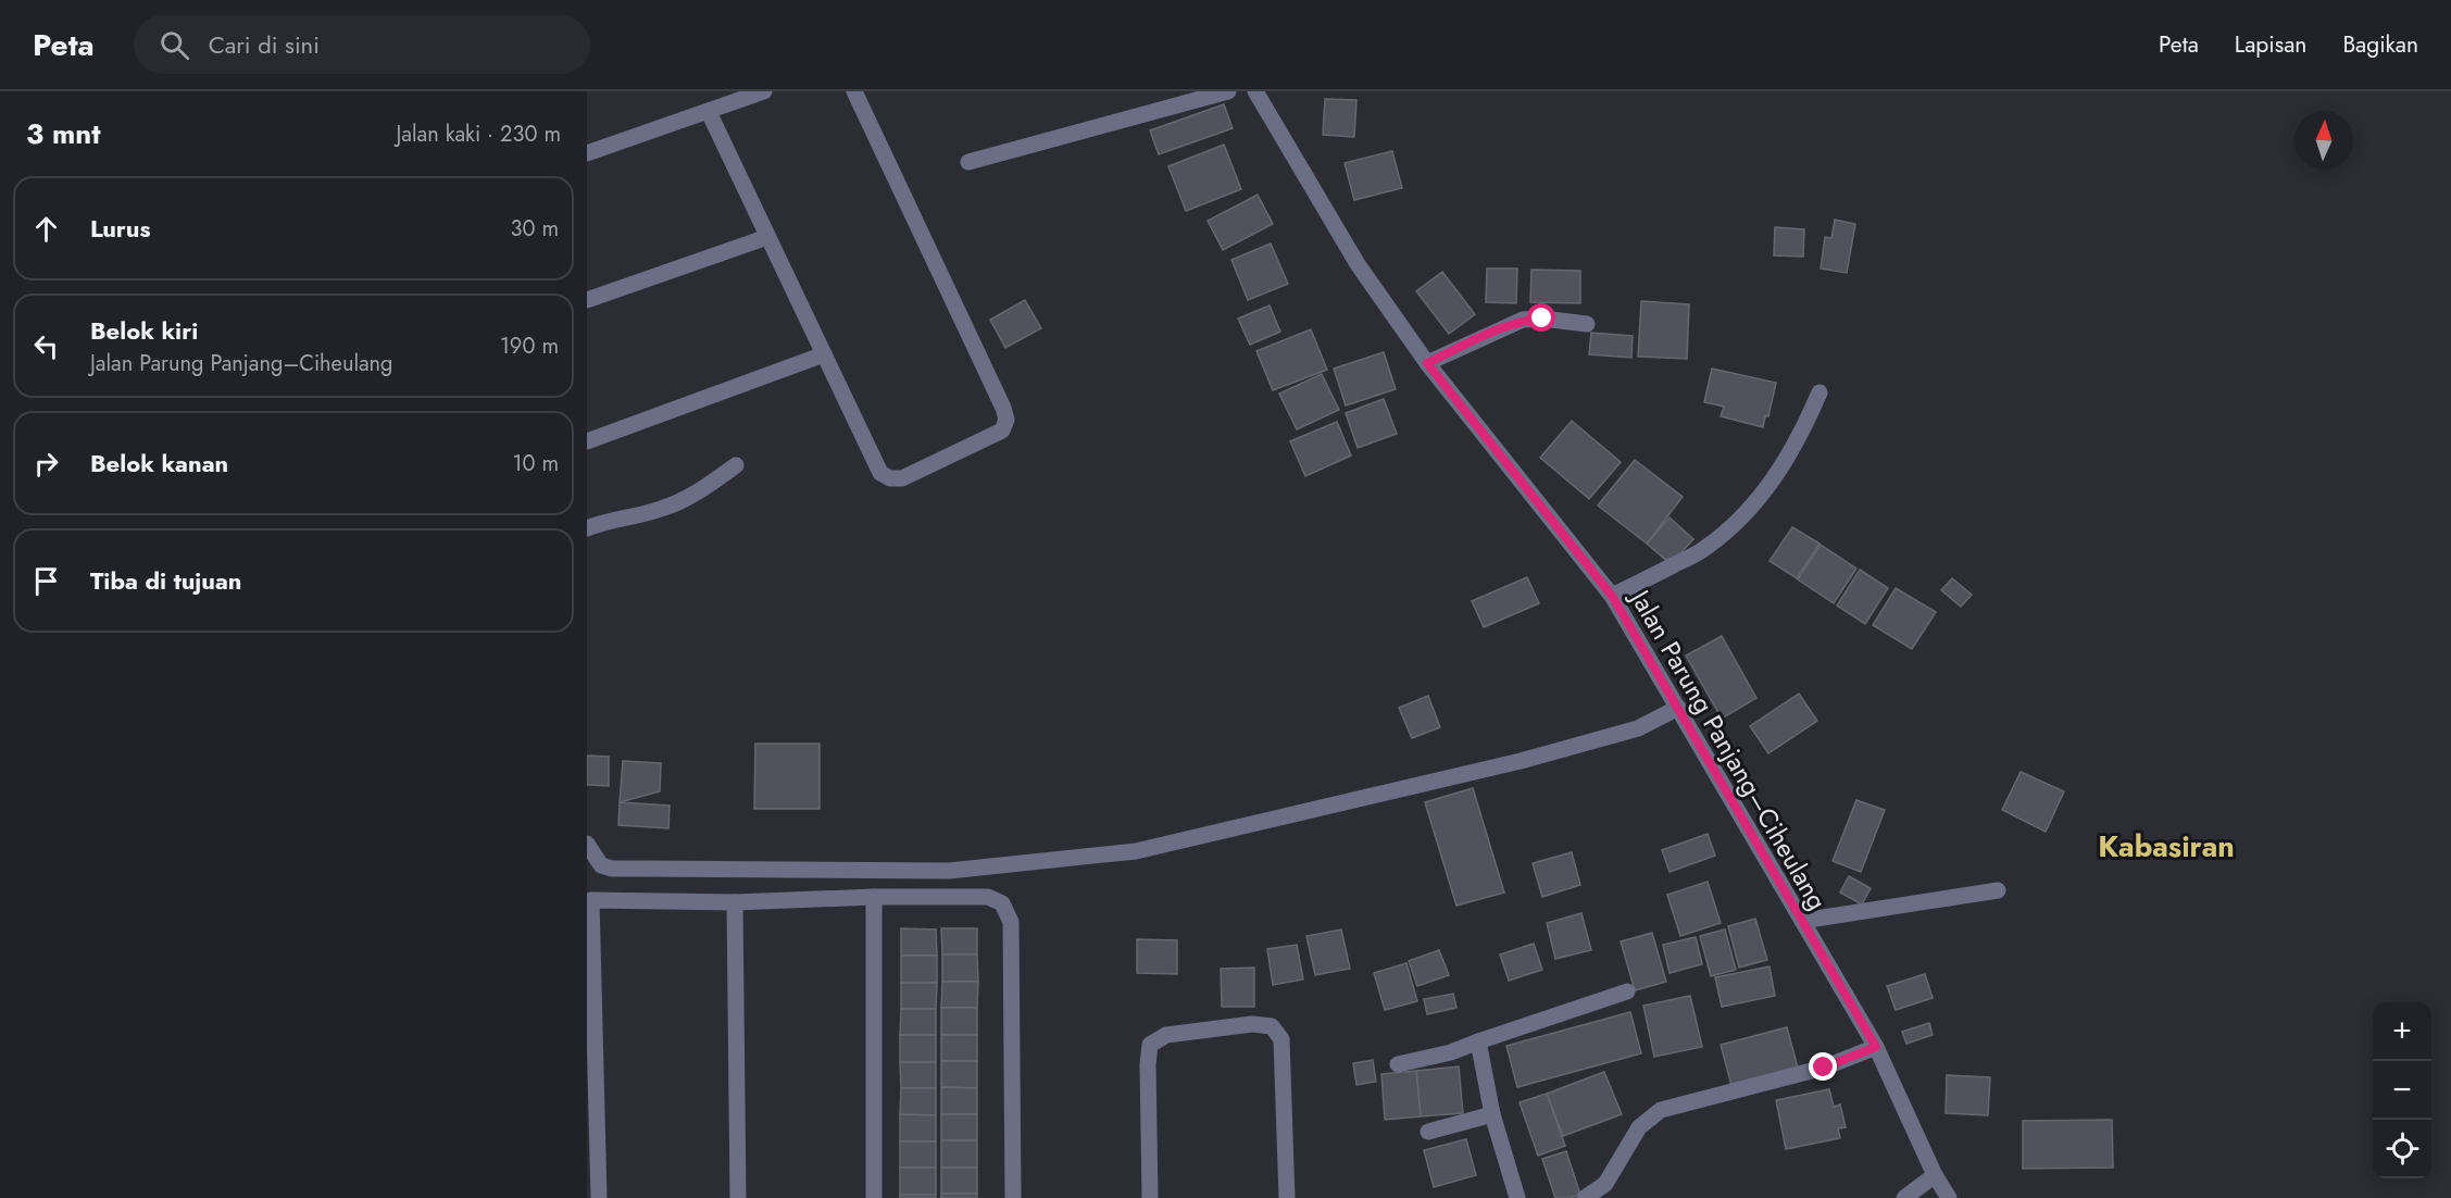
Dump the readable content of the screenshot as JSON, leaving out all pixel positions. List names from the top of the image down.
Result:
{
  "streets": {
    "street": ["Jalan Parung Panjang–Ciheulang"]
  },
  "districts": ["Kabasiran"],
  "north": "top",
  "page": {
    "header": "Peta",
    "search": "Cari di sini",
    "nav": ["Peta", "Lapisan", "Bagikan"],
    "heading": ["3 mnt", "Jalan kaki · 230 m"],
    "list": [
      ["Lurus", "30 m"],
      ["Belok kiri", "Jalan Parung Panjang–Ciheulang", "190 m"],
      ["Belok kanan", "10 m"],
      "Tiba di tujuan"
    ],
    "map_buttons": ["+", "−"]
  }
}
